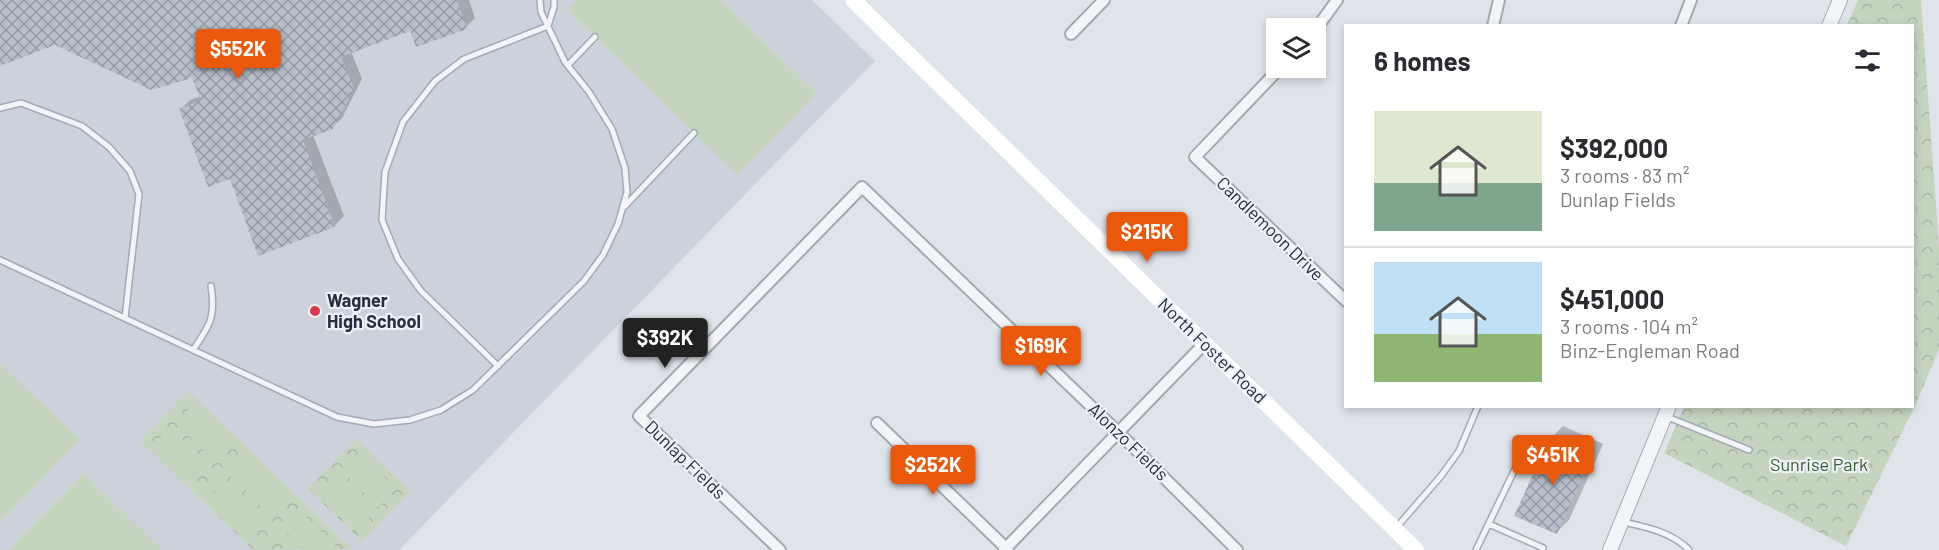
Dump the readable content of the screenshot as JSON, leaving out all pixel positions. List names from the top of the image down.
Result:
{
  "streets": {
    "main road": ["North Foster Road"],
    "street": ["Candlemoon Drive", "Alonzo Fields", "Dunlap Fields"]
  },
  "crossings": [
    ["Alonzo Fields", "Dunlap Fields"]
  ],
  "parks": ["Sunrise Park"],
  "places": ["Wagner High School"],
  "page": {
    "heading": "6 homes",
    "price": [
      "$552K",
      "$215K",
      "$392K",
      "$169K",
      "$451K",
      "$252K"
    ],
    "list": [
      {
        "name": "$392,000",
        "note": "3 rooms · 83 m² · Dunlap Fields"
      },
      {
        "name": "$451,000",
        "note": "3 rooms · 104 m² · Binz-Engleman Road"
      }
    ]
  }
}
